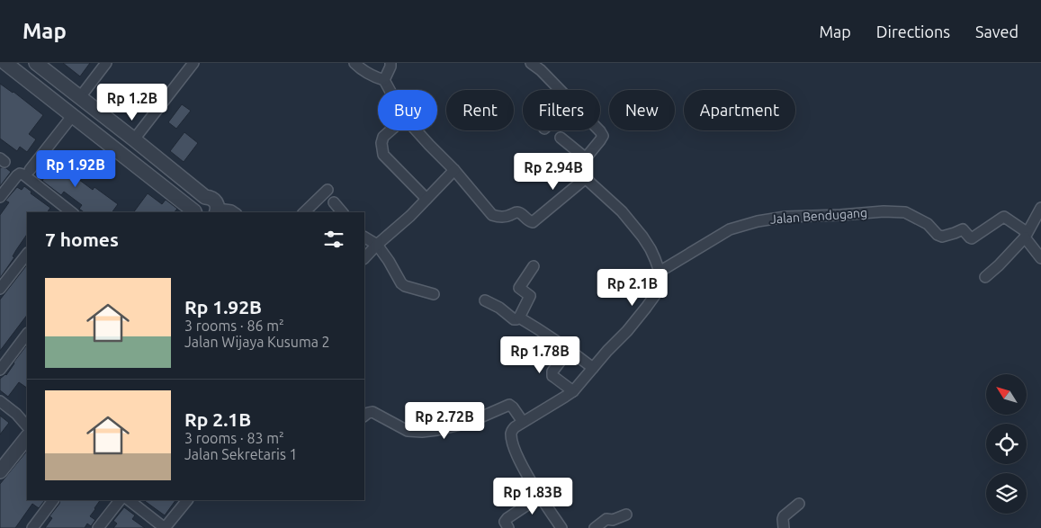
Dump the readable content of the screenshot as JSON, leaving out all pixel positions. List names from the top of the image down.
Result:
{
  "streets": {
    "street": ["Jalan Bendugang"]
  },
  "north": "top left",
  "page": {
    "header": "Map",
    "nav": ["Map", "Directions", "Saved"],
    "price": [
      "Rp 1.2B",
      "Rp 1.92B",
      "Rp 2.94B",
      "Rp 2.1B",
      "Rp 1.78B",
      "Rp 2.72B",
      "Rp 1.83B"
    ],
    "chip": [
      "Buy",
      "Rent",
      "Filters",
      "New",
      "Apartment"
    ],
    "heading": "7 homes",
    "list": [
      {
        "name": "Rp 1.92B",
        "note": "3 rooms · 86 m² · Jalan Wijaya Kusuma 2"
      },
      {
        "name": "Rp 2.1B",
        "note": "3 rooms · 83 m² · Jalan Sekretaris 1"
      }
    ]
  }
}
